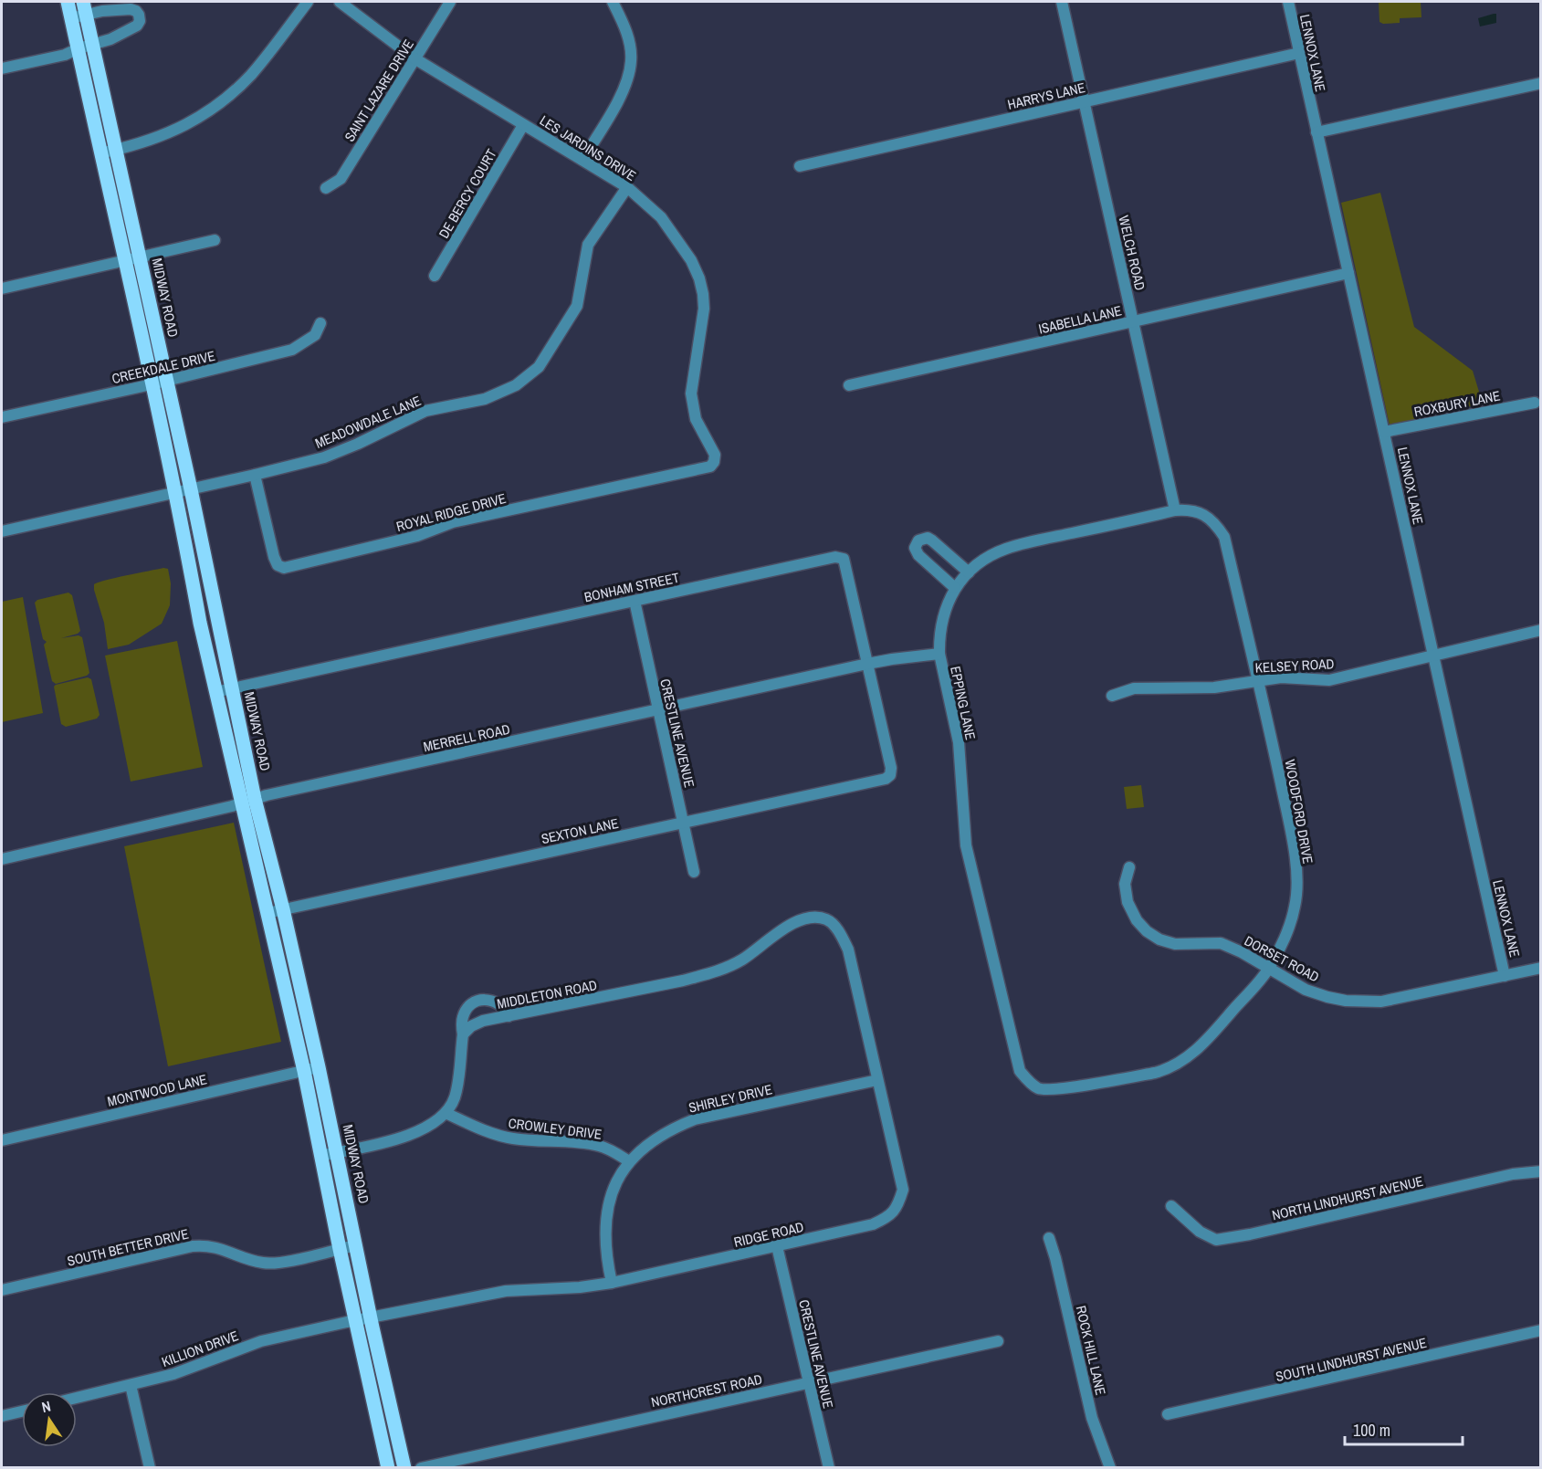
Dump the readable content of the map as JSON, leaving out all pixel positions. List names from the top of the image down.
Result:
{
  "streets": {
    "main road": ["MIDWAY ROAD"],
    "street": [
      "LENNOX LANE",
      "SAINT LAZARE DRIVE",
      "HARRYS LANE",
      "LES JARDINS DRIVE",
      "DE BERCY COURT",
      "WELCH ROAD",
      "ISABELLA LANE",
      "CREEKDALE DRIVE",
      "ROXBURY LANE",
      "MEADOWDALE LANE",
      "ROYAL RIDGE DRIVE",
      "BONHAM STREET",
      "KELSEY ROAD",
      "EPPING LANE",
      "CRESTLINE AVENUE",
      "MERRELL ROAD",
      "WOODFORD DRIVE",
      "SEXTON LANE",
      "DORSET ROAD",
      "MIDDLETON ROAD",
      "MONTWOOD LANE",
      "SHIRLEY DRIVE",
      "CROWLEY DRIVE",
      "NORTH LINDHURST AVENUE",
      "RIDGE ROAD",
      "SOUTH BETTER DRIVE",
      "KILLION DRIVE",
      "ROCK HILL LANE",
      "SOUTH LINDHURST AVENUE",
      "NORTHCREST ROAD"
    ]
  },
  "crossings": [
    ["LENNOX LANE", "HARRYS LANE"],
    ["LENNOX LANE", "ISABELLA LANE"],
    ["LENNOX LANE", "ROXBURY LANE"],
    ["LENNOX LANE", "KELSEY ROAD"],
    ["LENNOX LANE", "DORSET ROAD"],
    ["SAINT LAZARE DRIVE", "LES JARDINS DRIVE"],
    ["HARRYS LANE", "WELCH ROAD"],
    ["LES JARDINS DRIVE", "DE BERCY COURT"],
    ["LES JARDINS DRIVE", "MEADOWDALE LANE"],
    ["LES JARDINS DRIVE", "ROYAL RIDGE DRIVE"],
    ["WELCH ROAD", "ISABELLA LANE"],
    ["WELCH ROAD", "EPPING LANE"],
    ["WELCH ROAD", "WOODFORD DRIVE"],
    ["MIDWAY ROAD", "CREEKDALE DRIVE"],
    ["MIDWAY ROAD", "MEADOWDALE LANE"],
    ["MIDWAY ROAD", "BONHAM STREET"],
    ["MIDWAY ROAD", "MERRELL ROAD"],
    ["MIDWAY ROAD", "SEXTON LANE"],
    ["MIDWAY ROAD", "MONTWOOD LANE"],
    ["MIDWAY ROAD", "RIDGE ROAD"],
    ["MIDWAY ROAD", "SOUTH BETTER DRIVE"],
    ["MIDWAY ROAD", "KILLION DRIVE"],
    ["MEADOWDALE LANE", "ROYAL RIDGE DRIVE"],
    ["BONHAM STREET", "CRESTLINE AVENUE"],
    ["BONHAM STREET", "MERRELL ROAD"],
    ["BONHAM STREET", "SEXTON LANE"],
    ["KELSEY ROAD", "WOODFORD DRIVE"],
    ["EPPING LANE", "MERRELL ROAD"],
    ["EPPING LANE", "WOODFORD DRIVE"],
    ["CRESTLINE AVENUE", "MERRELL ROAD"],
    ["CRESTLINE AVENUE", "SEXTON LANE"],
    ["CRESTLINE AVENUE", "RIDGE ROAD"],
    ["CRESTLINE AVENUE", "NORTHCREST ROAD"],
    ["WOODFORD DRIVE", "DORSET ROAD"],
    ["MIDDLETON ROAD", "RIDGE ROAD"],
    ["SHIRLEY DRIVE", "CROWLEY DRIVE"],
    ["SHIRLEY DRIVE", "RIDGE ROAD"],
    ["RIDGE ROAD", "KILLION DRIVE"]
  ],
  "scale_bar": "100 m",
  "north": "top"
}
